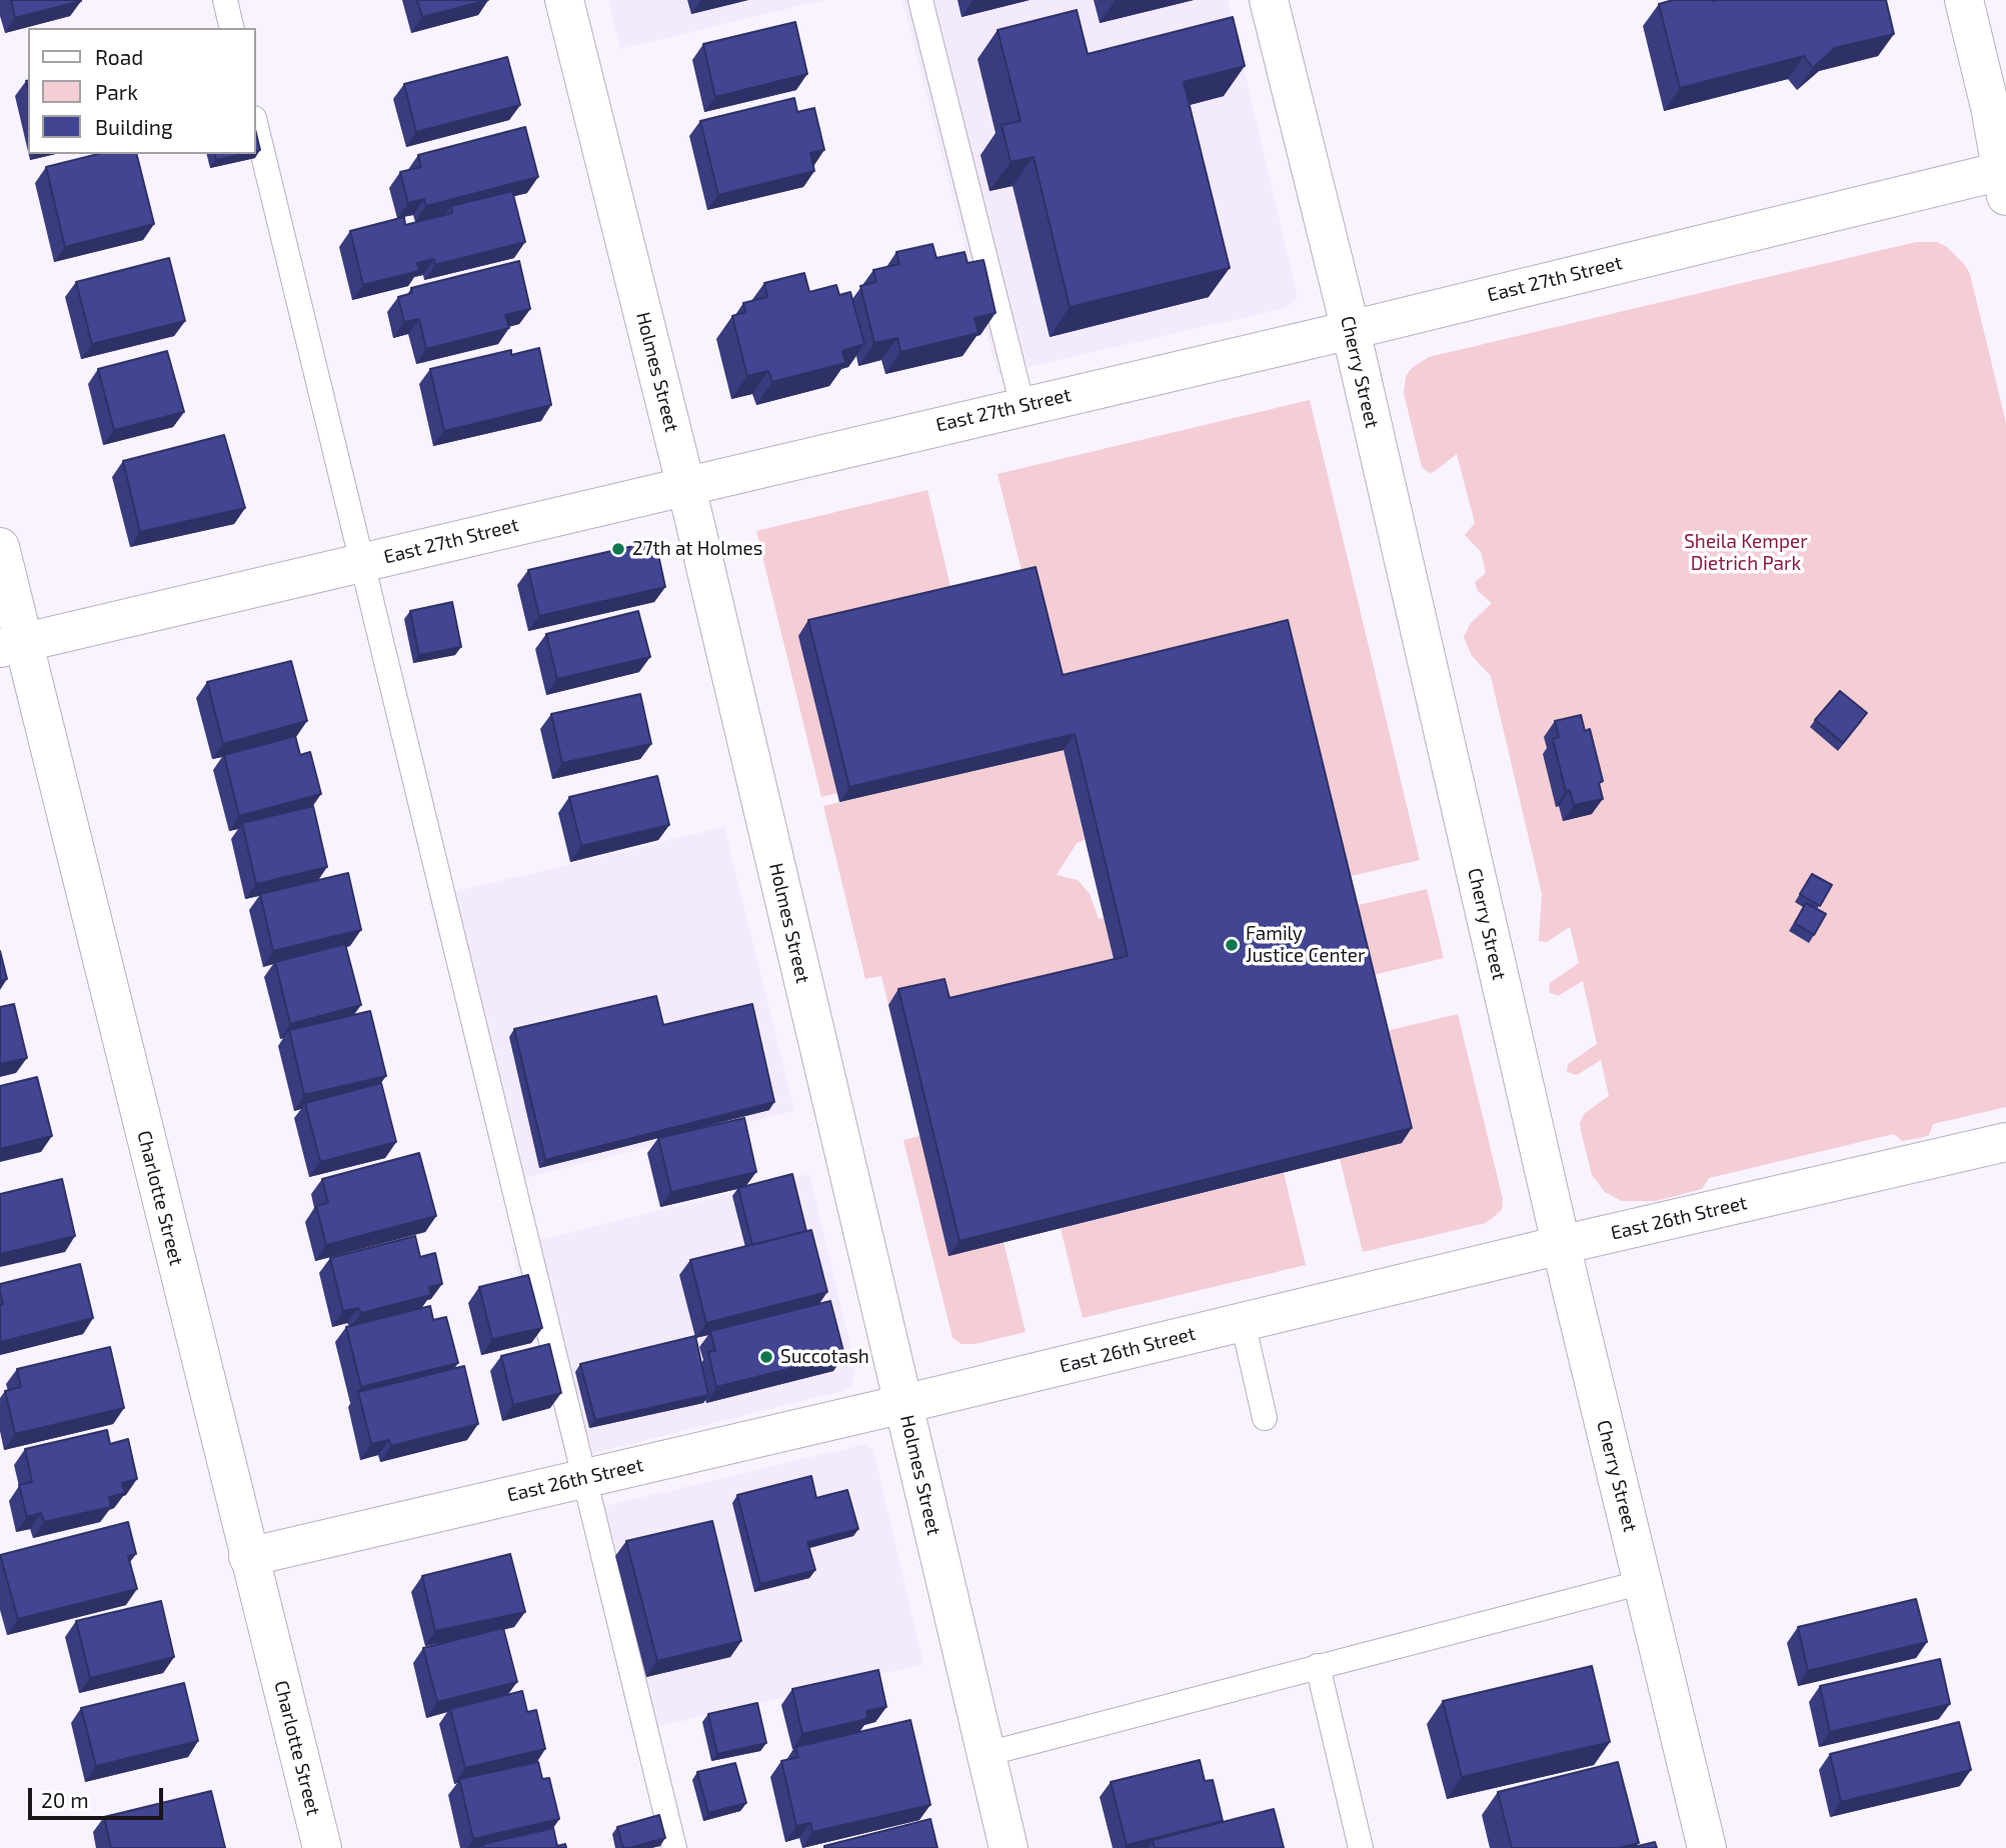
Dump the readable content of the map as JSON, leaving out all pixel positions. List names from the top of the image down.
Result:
{
  "streets": {
    "street": [
      "East 27th Street",
      "Holmes Street",
      "Cherry Street",
      "Charlotte Street",
      "East 26th Street"
    ]
  },
  "crossings": [
    ["East 27th Street", "Holmes Street"],
    ["East 27th Street", "Cherry Street"],
    ["East 27th Street", "Charlotte Street"],
    ["Holmes Street", "East 26th Street"],
    ["Cherry Street", "East 26th Street"],
    ["Charlotte Street", "East 26th Street"]
  ],
  "parks": ["Sheila Kemper Dietrich Park"],
  "places": ["27th at Holmes", "Family Justice Center", "Succotash"],
  "legend": ["Road", "Park", "Building"],
  "scale_bar": "20 m"
}
